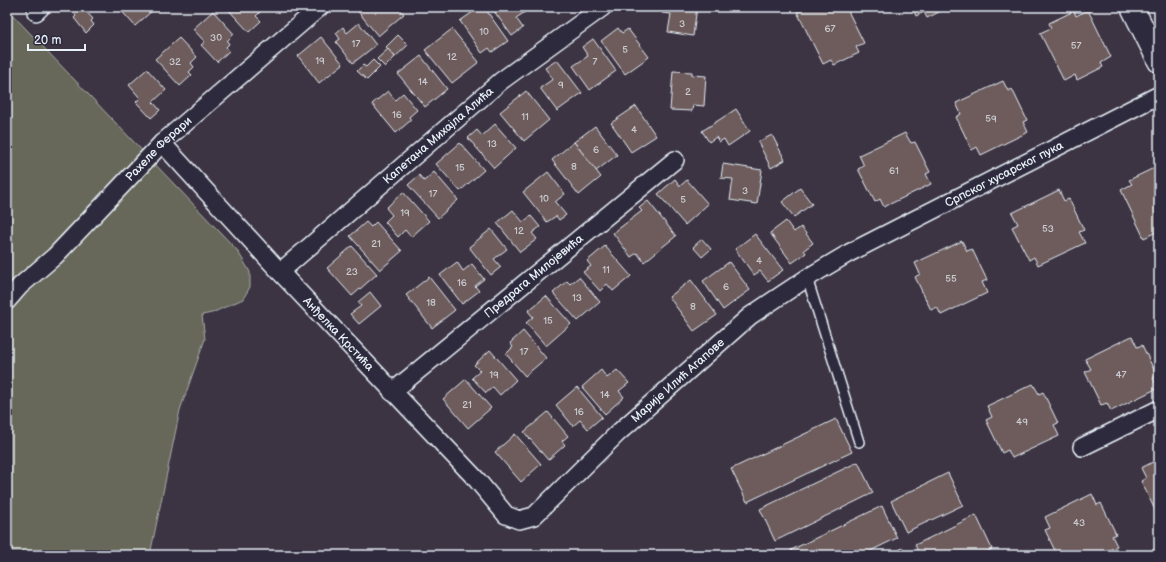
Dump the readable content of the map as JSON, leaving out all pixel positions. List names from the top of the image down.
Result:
{
  "streets": {
    "street": [
      "Капетана Михајла Алића",
      "Рахеле Ферари",
      "Српског хусарског пука",
      "Предрага Милојевића",
      "Анђелка Крстића",
      "Марије Илић Агапове"
    ]
  },
  "crossings": [
    ["Капетана Михајла Алића", "Анђелка Крстића"],
    ["Рахеле Ферари", "Анђелка Крстића"],
    ["Српског хусарског пука", "Марије Илић Агапове"],
    ["Предрага Милојевића", "Анђелка Крстића"],
    ["Анђелка Крстића", "Марије Илић Агапове"]
  ],
  "house_numbers": [
    "3",
    "67",
    "10",
    "30",
    "17",
    "57",
    "5",
    "12",
    "19",
    "32",
    "7",
    "14",
    "9",
    "2",
    "16",
    "11",
    "59",
    "4",
    "13",
    "6",
    "8",
    "15",
    "61",
    "3",
    "17",
    "10",
    "5",
    "19",
    "53",
    "12",
    "21",
    "4",
    "11",
    "23",
    "55",
    "16",
    "6",
    "13",
    "18",
    "8",
    "15",
    "17",
    "19",
    "47",
    "14",
    "21",
    "16",
    "49",
    "43"
  ],
  "scale_bar": "20 m"
}
